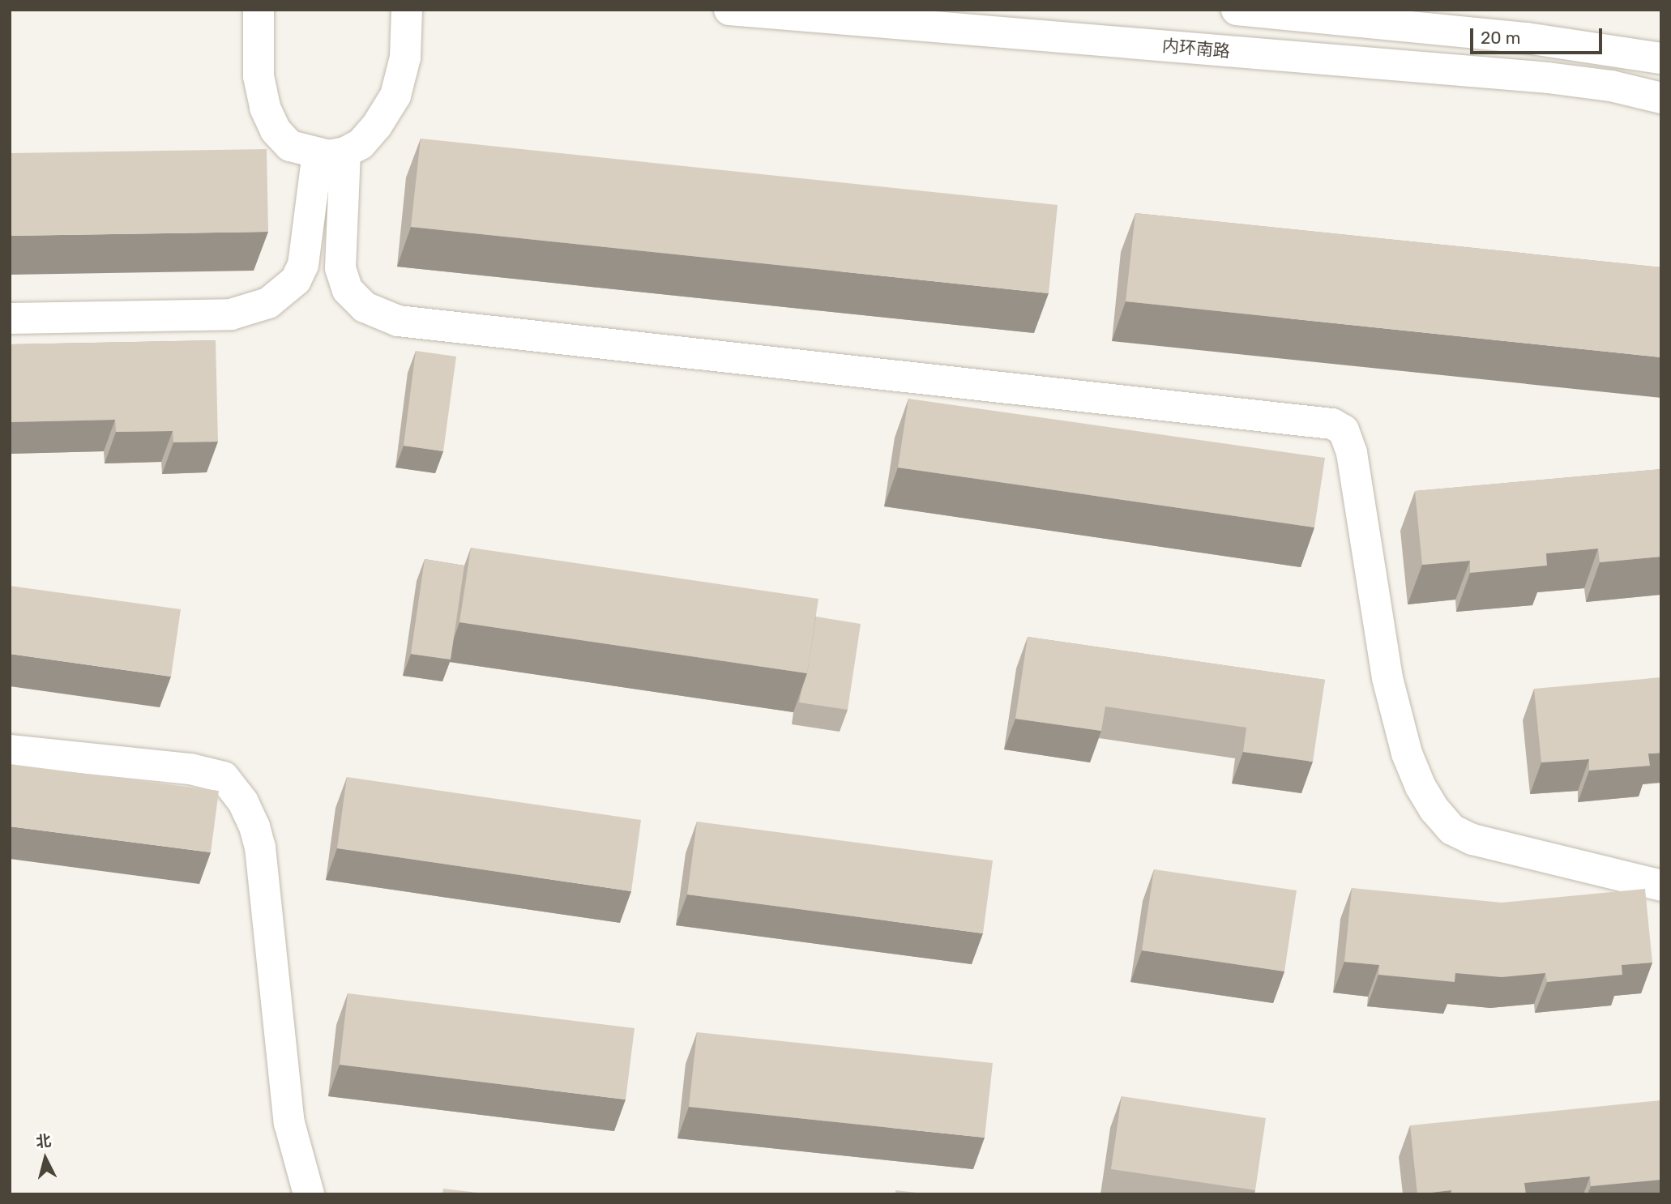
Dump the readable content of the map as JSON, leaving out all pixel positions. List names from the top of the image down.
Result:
{
  "streets": {
    "street": ["内环南路"]
  },
  "scale_bar": "20 m",
  "north": "top"
}
